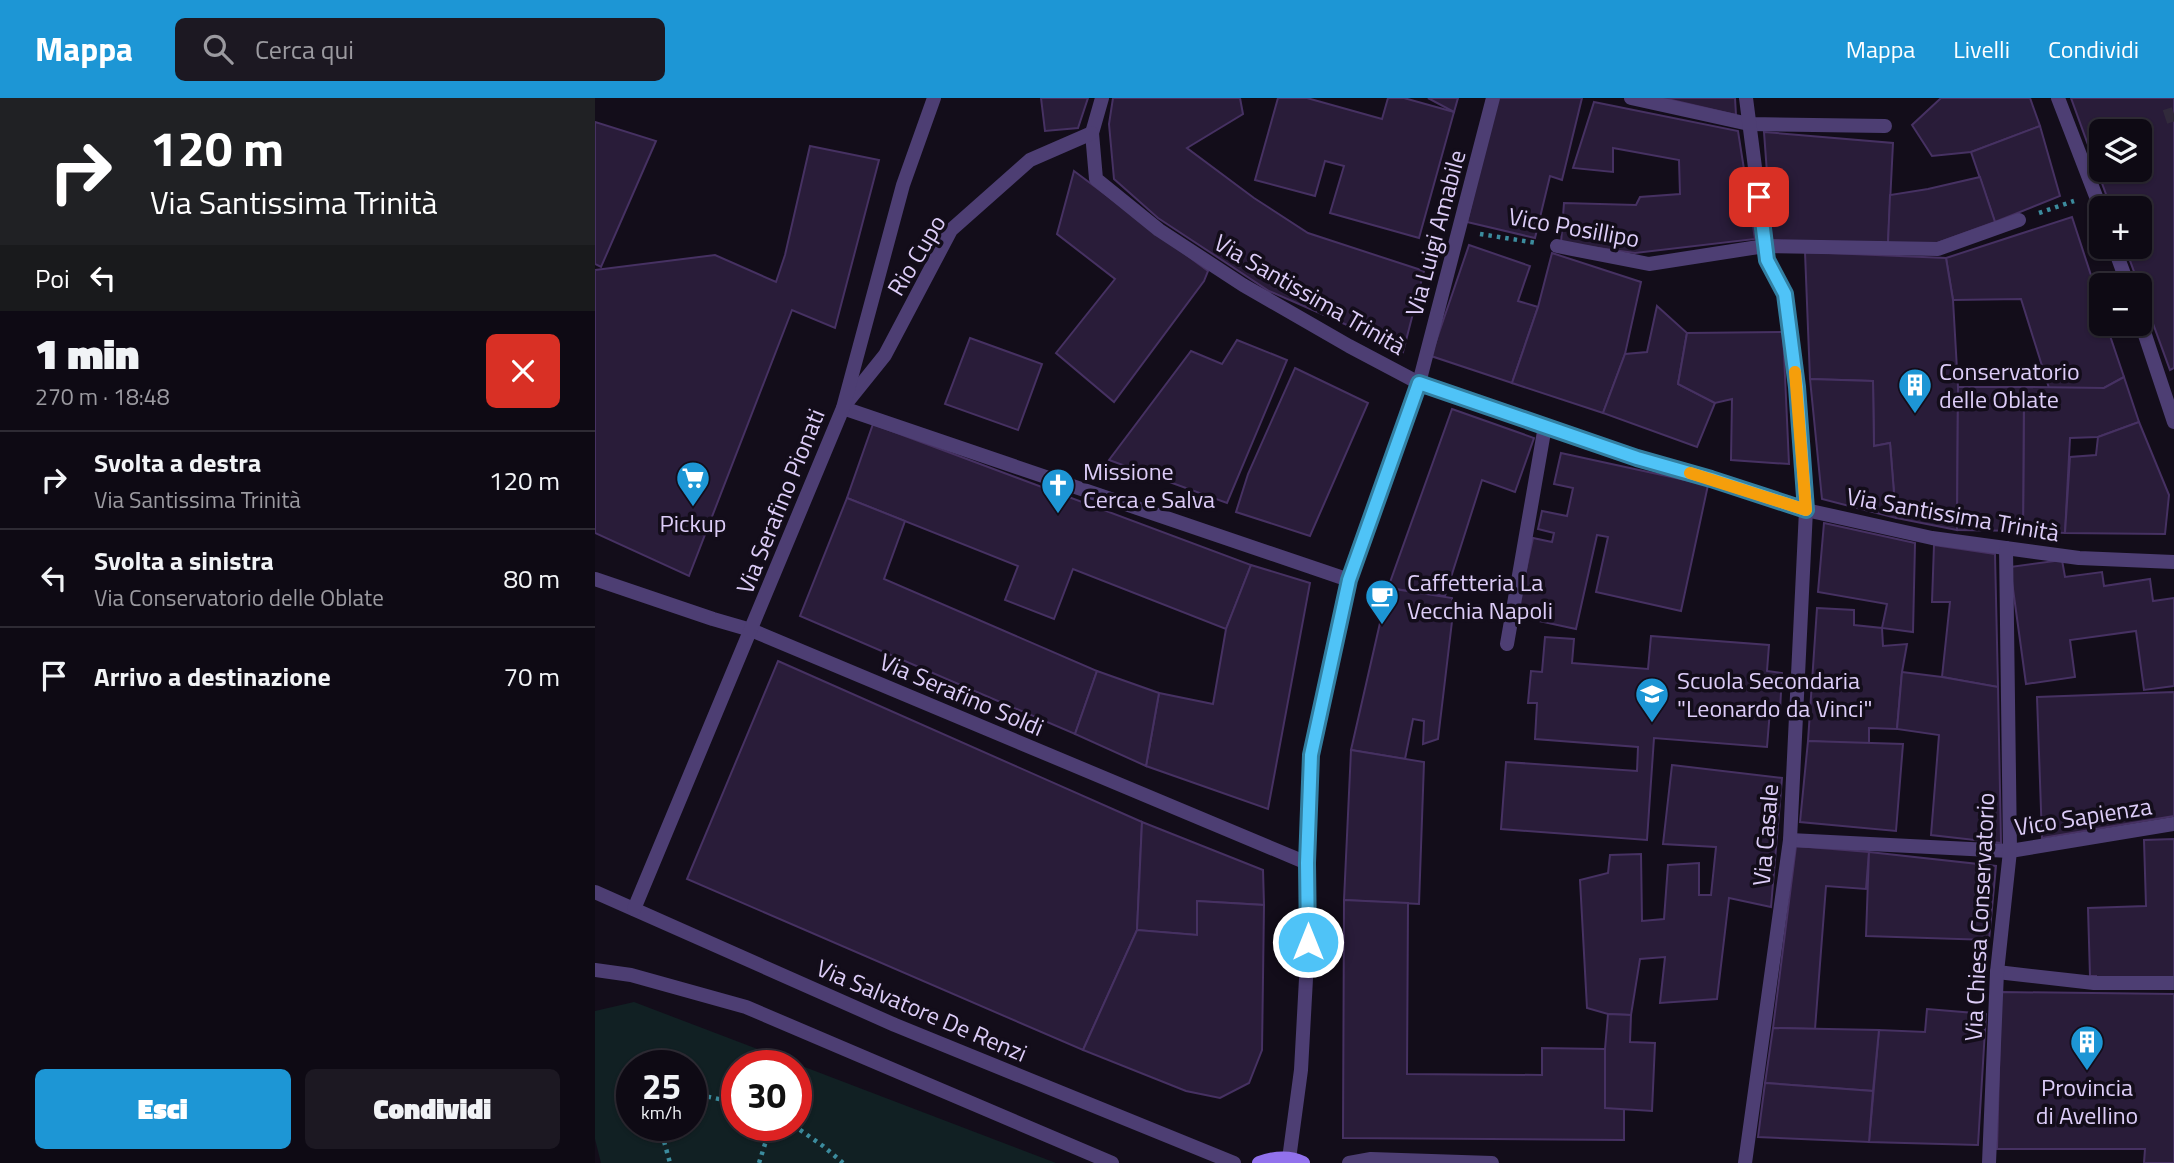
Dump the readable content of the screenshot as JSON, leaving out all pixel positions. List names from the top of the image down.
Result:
{
  "streets": {
    "street": [
      "Vico Posillipo",
      "Via Luigi Amabile",
      "Rio Cupo",
      "Via Santissima Trinità",
      "Via Serafino Pionati",
      "Via Serafino Soldi",
      "Vico Sapienza",
      "Via Casale",
      "Via Chiesa Conservatorio",
      "Via Salvatore De Renzi"
    ]
  },
  "crossings": [
    ["Vico Posillipo", "Via Luigi Amabile"],
    ["Vico Posillipo", "Via Casale"],
    ["Via Luigi Amabile", "Via Santissima Trinità"],
    ["Via Luigi Amabile", "Via Serafino Soldi"],
    ["Rio Cupo", "Via Santissima Trinità"],
    ["Rio Cupo", "Via Serafino Pionati"],
    ["Via Santissima Trinità", "Via Casale"],
    ["Via Santissima Trinità", "Via Chiesa Conservatorio"],
    ["Via Serafino Pionati", "Via Serafino Soldi"],
    ["Via Serafino Pionati", "Via Salvatore De Renzi"],
    ["Vico Sapienza", "Via Casale"],
    ["Vico Sapienza", "Via Chiesa Conservatorio"]
  ],
  "places": {
    "building": ["Conservatorio delle Oblate", "Provincia di Avellino"],
    "supermarket": ["Pickup"],
    "church": ["Missione Cerca e Salva"],
    "cafe": ["Caffetteria La Vecchia Napoli"],
    "school or university": ["Scuola Secondaria \"Leonardo da Vinci\""]
  },
  "page": {
    "header": "Mappa",
    "search": "Cerca qui",
    "nav": ["Mappa", "Livelli", "Condividi"],
    "turn": ["120 m", "Via Santissima Trinità"],
    "map_buttons": ["+", "−"],
    "then": "Poi",
    "heading": ["1 min", "270 m · 18:48"],
    "list": [
      {
        "name": "Svolta a destra",
        "note": "Via Santissima Trinità",
        "value": "120 m"
      },
      {
        "name": "Svolta a sinistra",
        "note": "Via Conservatorio delle Oblate",
        "value": "80 m"
      },
      {
        "name": "Arrivo a destinazione",
        "value": "70 m"
      }
    ],
    "speed": "25 km/h",
    "limit": "30",
    "buttons": ["Esci", "Condividi"]
  }
}
